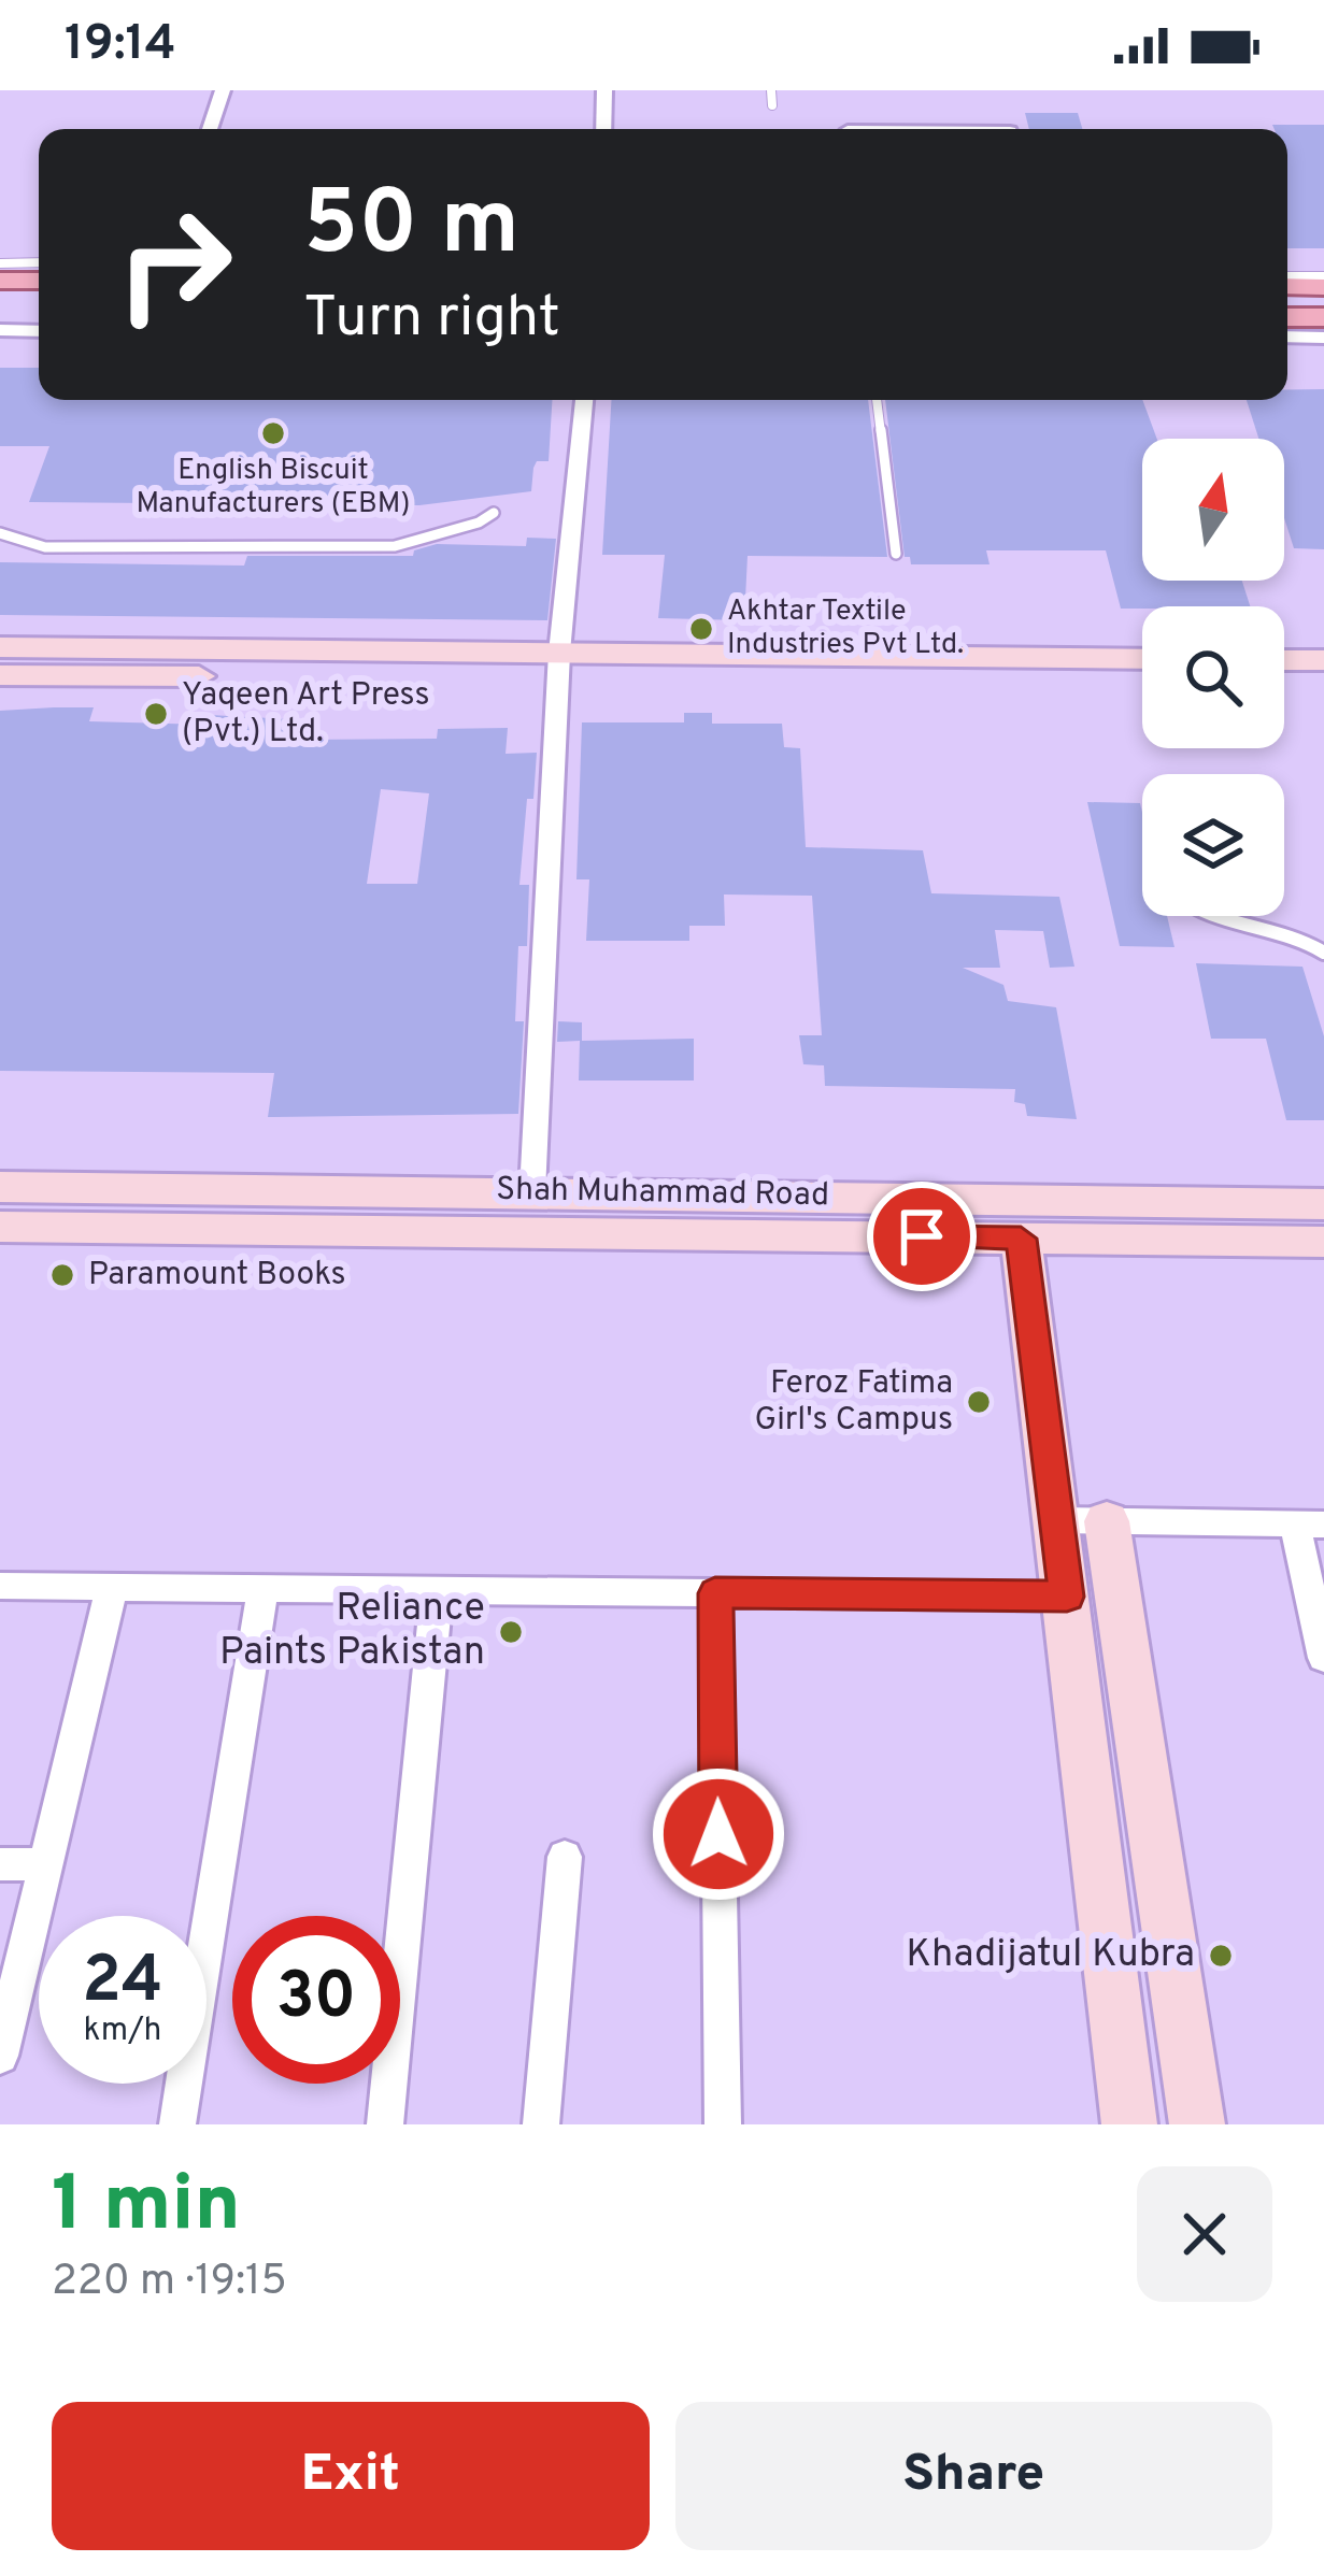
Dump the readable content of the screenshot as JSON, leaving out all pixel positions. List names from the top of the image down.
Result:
{
  "streets": {
    "main road": ["Shah Muhammad Road"]
  },
  "places": [
    "English Biscuit Manufacturers (EBM)",
    "Akhtar Textile Industries Pvt Ltd.",
    "Yaqeen Art Press (Pvt.) Ltd.",
    "Paramount Books",
    "Feroz Fatima Girl's Campus",
    "Reliance Paints Pakistan",
    "Khadijatul Kubra"
  ],
  "north": "top",
  "page": {
    "status": "19:14",
    "turn": ["50 m", "Turn right"],
    "speed": "24 km/h",
    "limit": "30",
    "heading": ["1 min", "220 m · 19:15"],
    "buttons": ["Exit", "Share"]
  }
}
